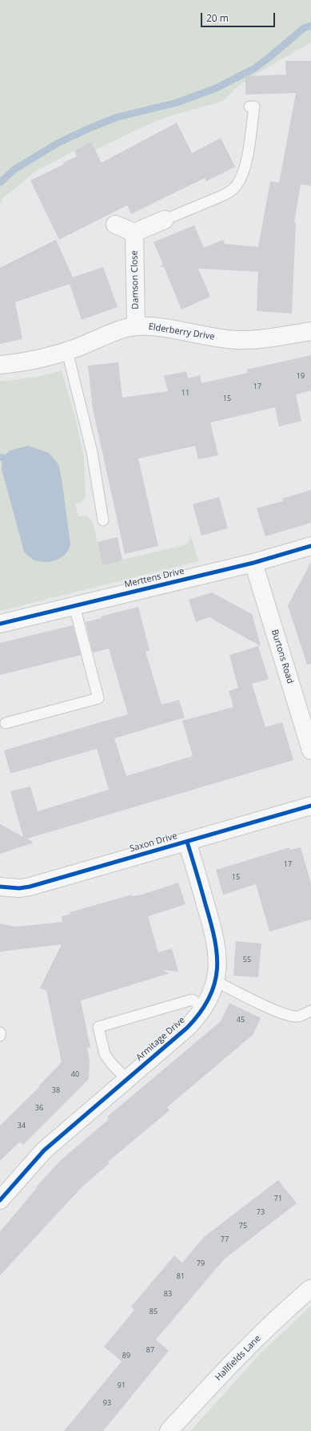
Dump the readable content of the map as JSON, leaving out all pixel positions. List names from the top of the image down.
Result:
{
  "streets": {
    "street": [
      "Damson Close",
      "Elderberry Drive",
      "Merttens Drive",
      "Burtons Road",
      "Saxon Drive",
      "Armitage Drive",
      "Hallfields Lane"
    ]
  },
  "crossings": [
    ["Damson Close", "Elderberry Drive"],
    ["Merttens Drive", "Burtons Road"],
    ["Saxon Drive", "Armitage Drive"]
  ],
  "house_numbers": [
    "19",
    "17",
    "11",
    "15",
    "17",
    "15",
    "55",
    "45",
    "40",
    "38",
    "36",
    "34",
    "71",
    "73",
    "75",
    "77",
    "79",
    "81",
    "83",
    "85",
    "87",
    "89",
    "91",
    "93"
  ],
  "scale_bar": "20 m"
}
